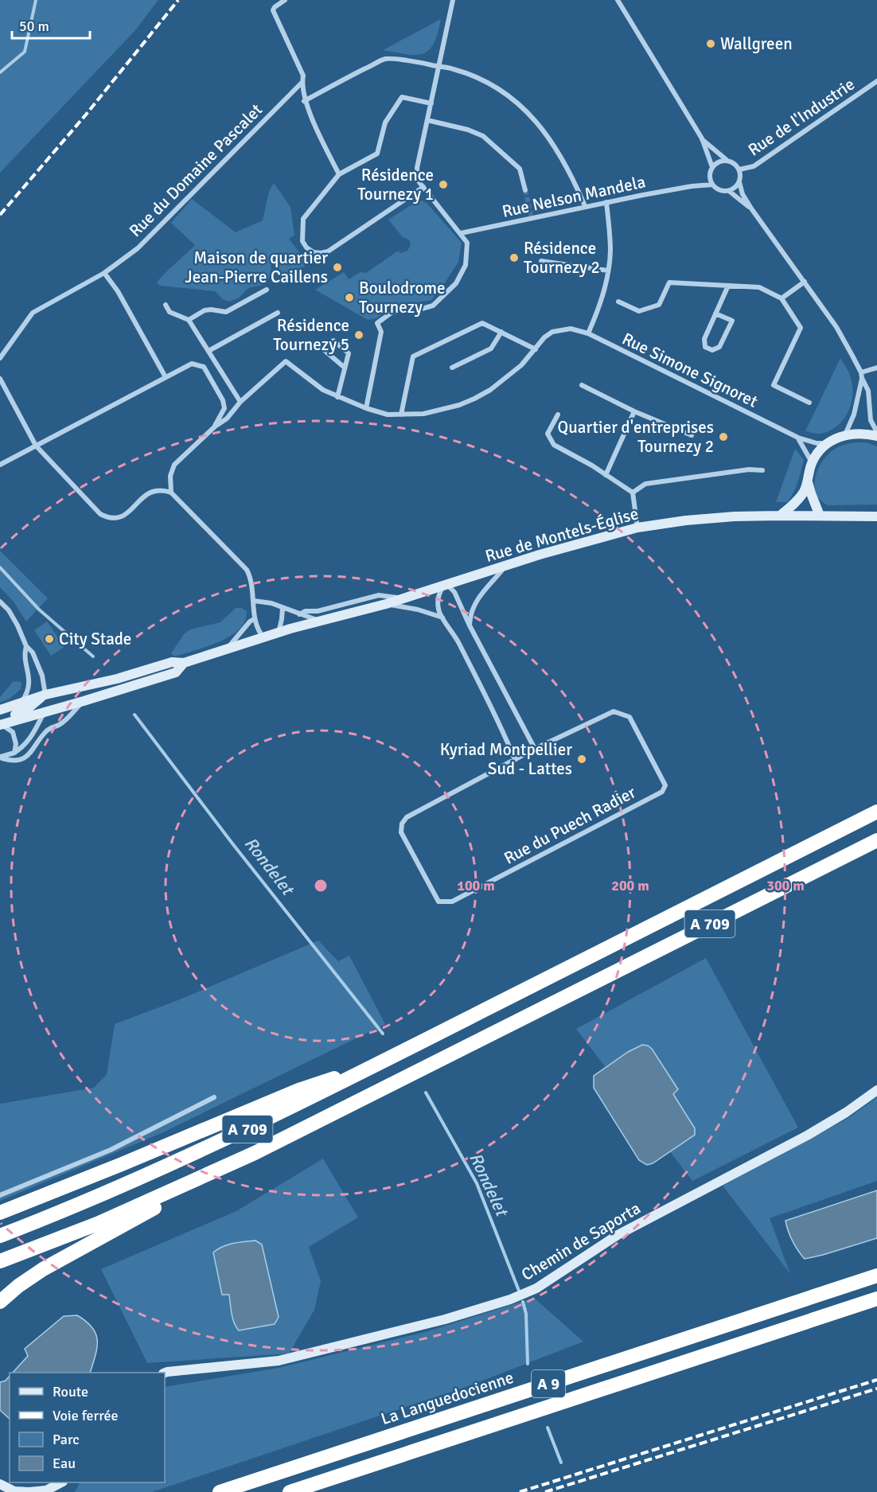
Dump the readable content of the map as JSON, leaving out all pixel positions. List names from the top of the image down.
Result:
{
  "streets": {
    "highway": ["A 709", "A 9", "La Languedocienne"],
    "main road": ["Rue de Montels-Église", "Chemin de Saporta"],
    "street": [
      "Rue de l'Industrie",
      "Rue du Domaine Pascalet",
      "Rue Nelson Mandela",
      "Rue Simone Signoret",
      "Rue du Puech Radier"
    ]
  },
  "crossings": [
    ["Rue de l'Industrie", "Rue Nelson Mandela"]
  ],
  "water": ["Rondelet"],
  "places": [
    "Wallgreen",
    "Résidence Tournezy 1",
    "Résidence Tournezy 2",
    "Maison de quartier Jean-Pierre Caillens",
    "Boulodrome Tournezy",
    "Résidence Tournezy 5",
    "Quartier d'entreprises Tournezy 2",
    "City Stade",
    "Kyriad Montpellier Sud - Lattes"
  ],
  "legend": [
    "Route",
    "Voie ferrée",
    "Parc",
    "Eau"
  ],
  "scale_bar": "50 m",
  "rings": ["100 m", "200 m", "300 m"]
}
